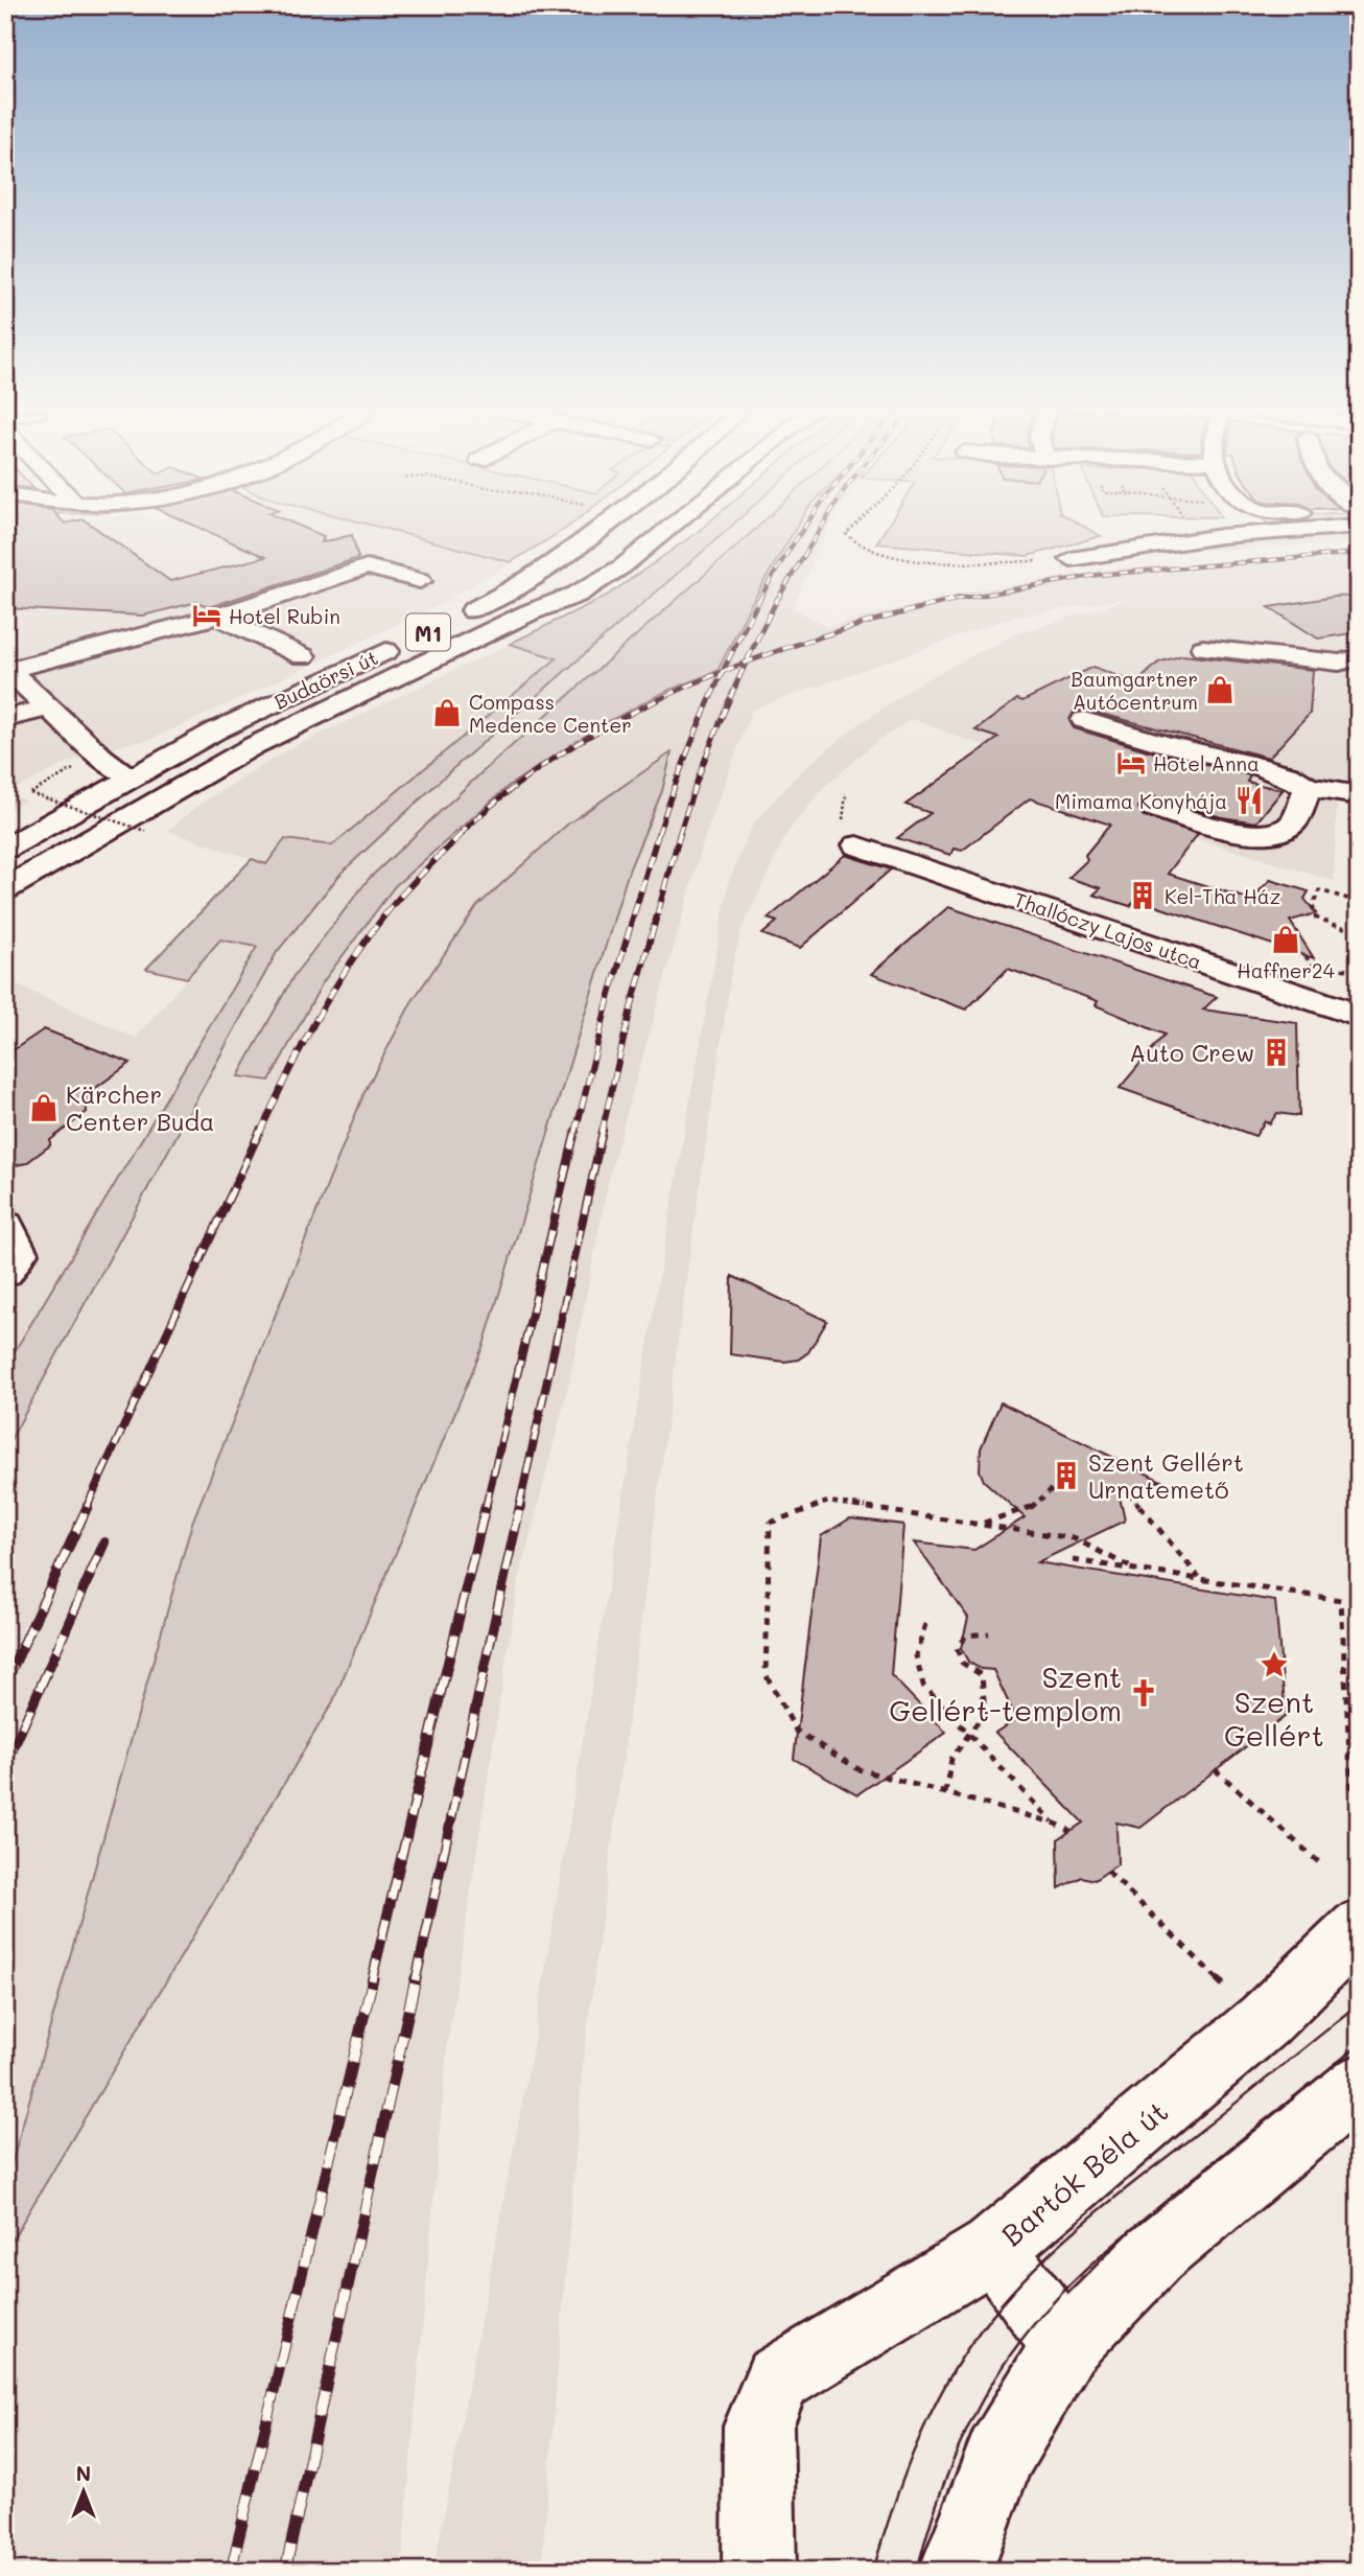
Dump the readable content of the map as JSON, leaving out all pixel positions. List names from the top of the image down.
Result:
{
  "streets": {
    "street": [
      "M1",
      "Budaörsi út",
      "Thallóczy Lajos utca",
      "Bartók Béla út"
    ]
  },
  "places": {
    "hotel": ["Hotel Rubin", "Hotel Anna"],
    "shop": [
      "Baumgartner Autócentrum",
      "Compass Medence Center",
      "Haffner24",
      "Kärcher Center Buda"
    ],
    "restaurant": ["Mimama Konyhája"],
    "building": ["Kel-Tha Ház", "Auto Crew", "Szent Gellért Urnatemető"],
    "place": ["Szent Gellért"],
    "church": ["Szent Gellért-templom"]
  },
  "north": "top"
}
